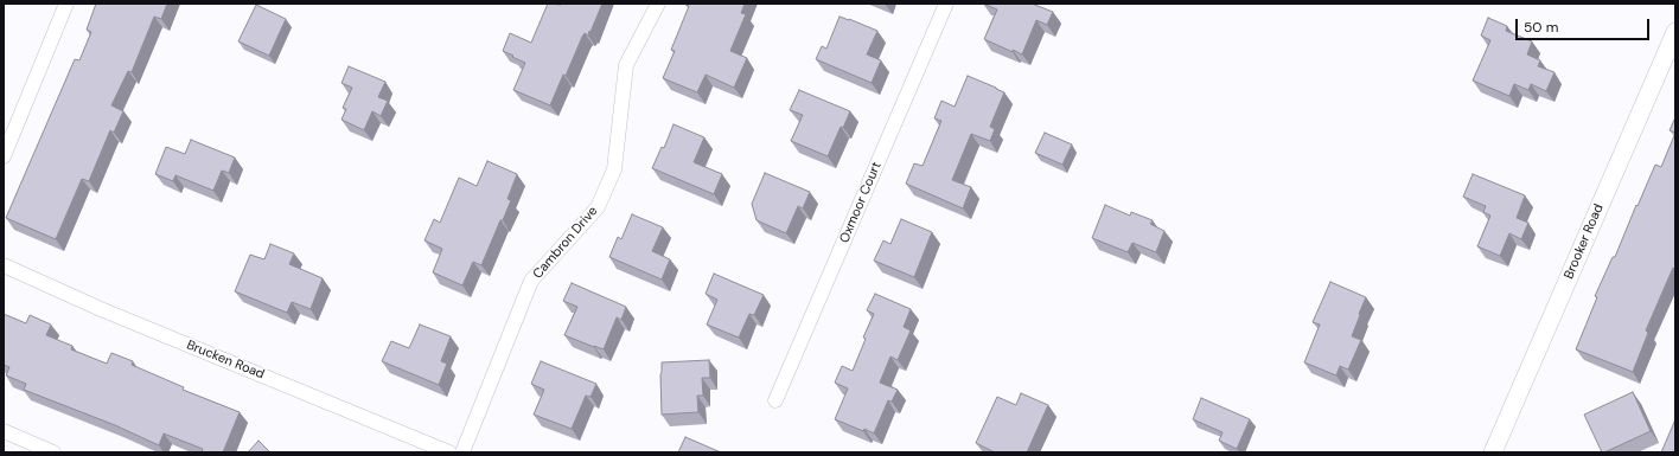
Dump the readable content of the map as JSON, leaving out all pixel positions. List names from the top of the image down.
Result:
{
  "streets": {
    "street": [
      "Oxmoor Court",
      "Brooker Road",
      "Cambron Drive",
      "Brucken Road"
    ]
  },
  "scale_bar": "50 m"
}
